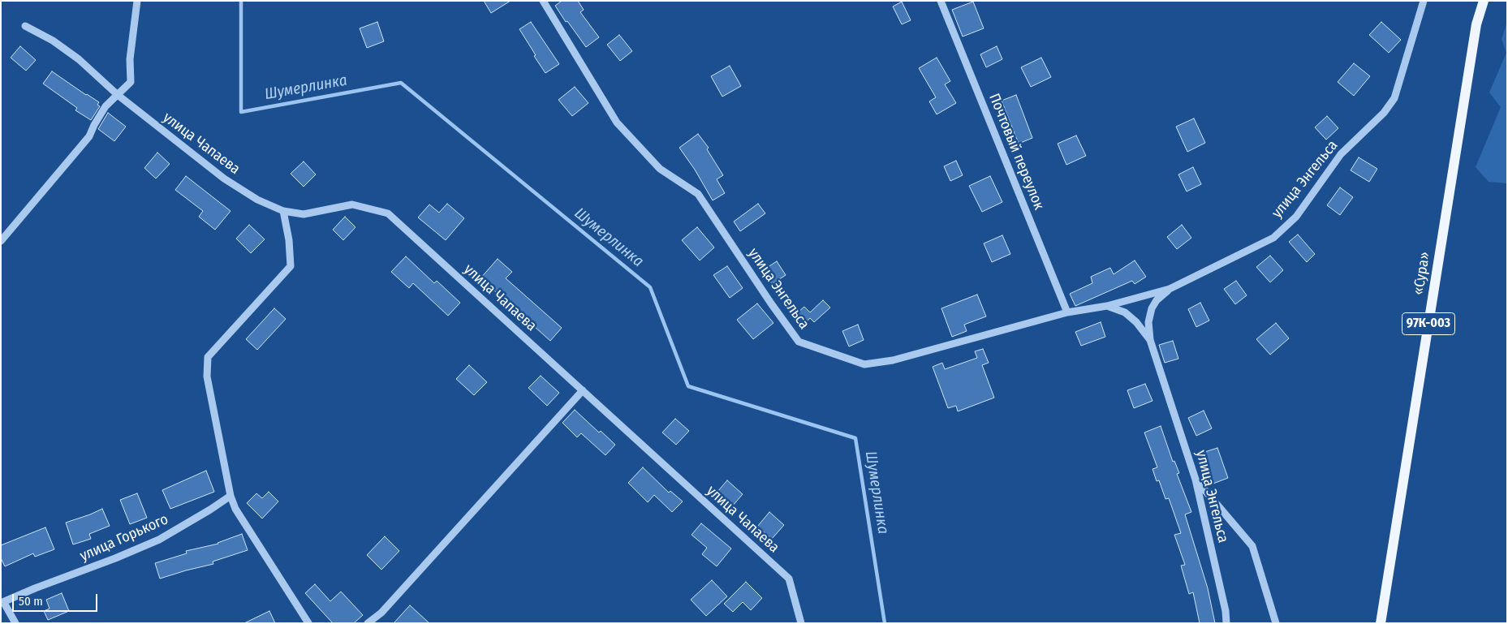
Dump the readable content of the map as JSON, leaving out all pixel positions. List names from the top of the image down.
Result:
{
  "streets": {
    "main road": ["«Сура»", "97К-003"],
    "street": [
      "улица Чапаева",
      "Почтовый переулок",
      "улица Энгельса",
      "улица Горького"
    ]
  },
  "crossings": [
    ["Почтовый переулок", "улица Энгельса"]
  ],
  "water": ["Шумерлинка"],
  "scale_bar": "50 m"
}
